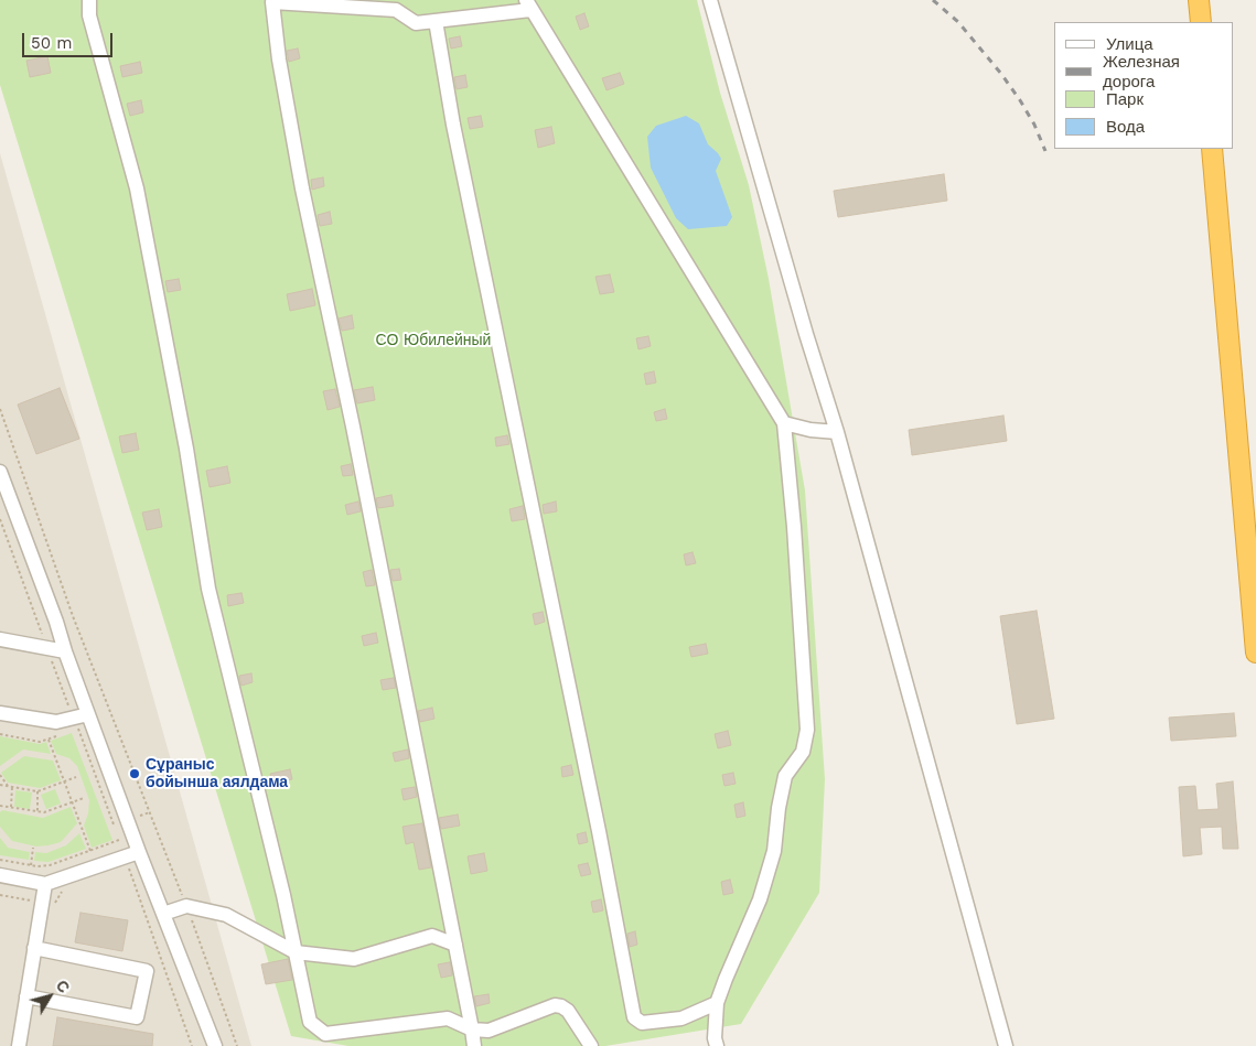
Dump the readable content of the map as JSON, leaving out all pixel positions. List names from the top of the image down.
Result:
{
  "parks": ["СО Юбилейный"],
  "places": ["Сұраныс бойынша аялдама"],
  "legend": [
    "Улица",
    "Железная дорога",
    "Парк",
    "Вода"
  ],
  "scale_bar": "50 m",
  "north": "top right"
}
